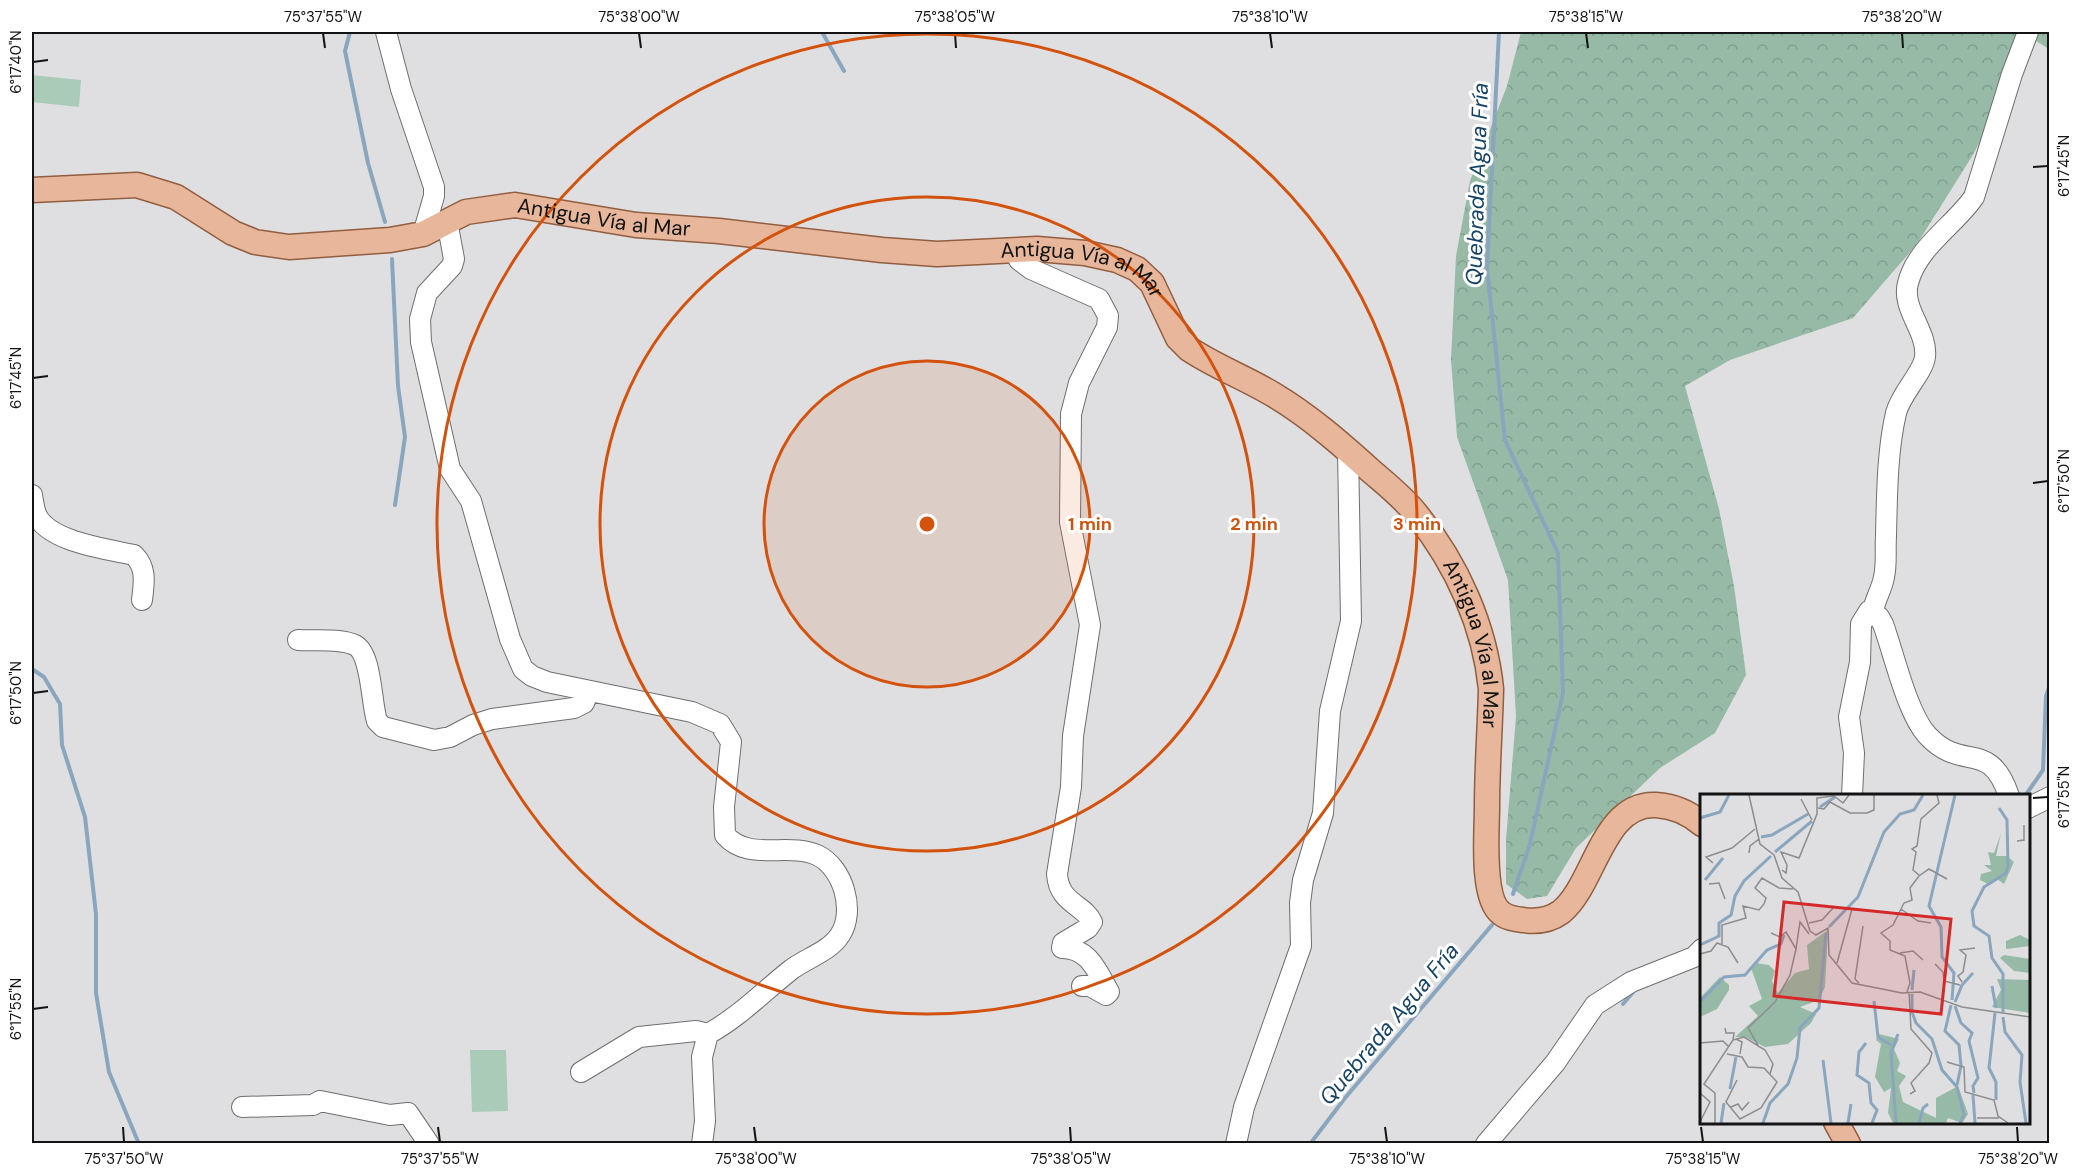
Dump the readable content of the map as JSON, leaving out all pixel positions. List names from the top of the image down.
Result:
{
  "streets": {
    "main road": ["Antigua Vía al Mar"]
  },
  "water": ["Quebrada Agua Fría"],
  "coordinates": [
    "75°37'55\"W",
    "75°38'00\"W",
    "75°38'05\"W",
    "75°38'10\"W",
    "75°38'15\"W",
    "75°38'20\"W",
    "6°17'40\"N",
    "6°17'45\"N",
    "6°17'50\"N",
    "6°17'55\"N",
    "75°37'50\"W"
  ],
  "rings": ["1 min", "2 min", "3 min"]
}
